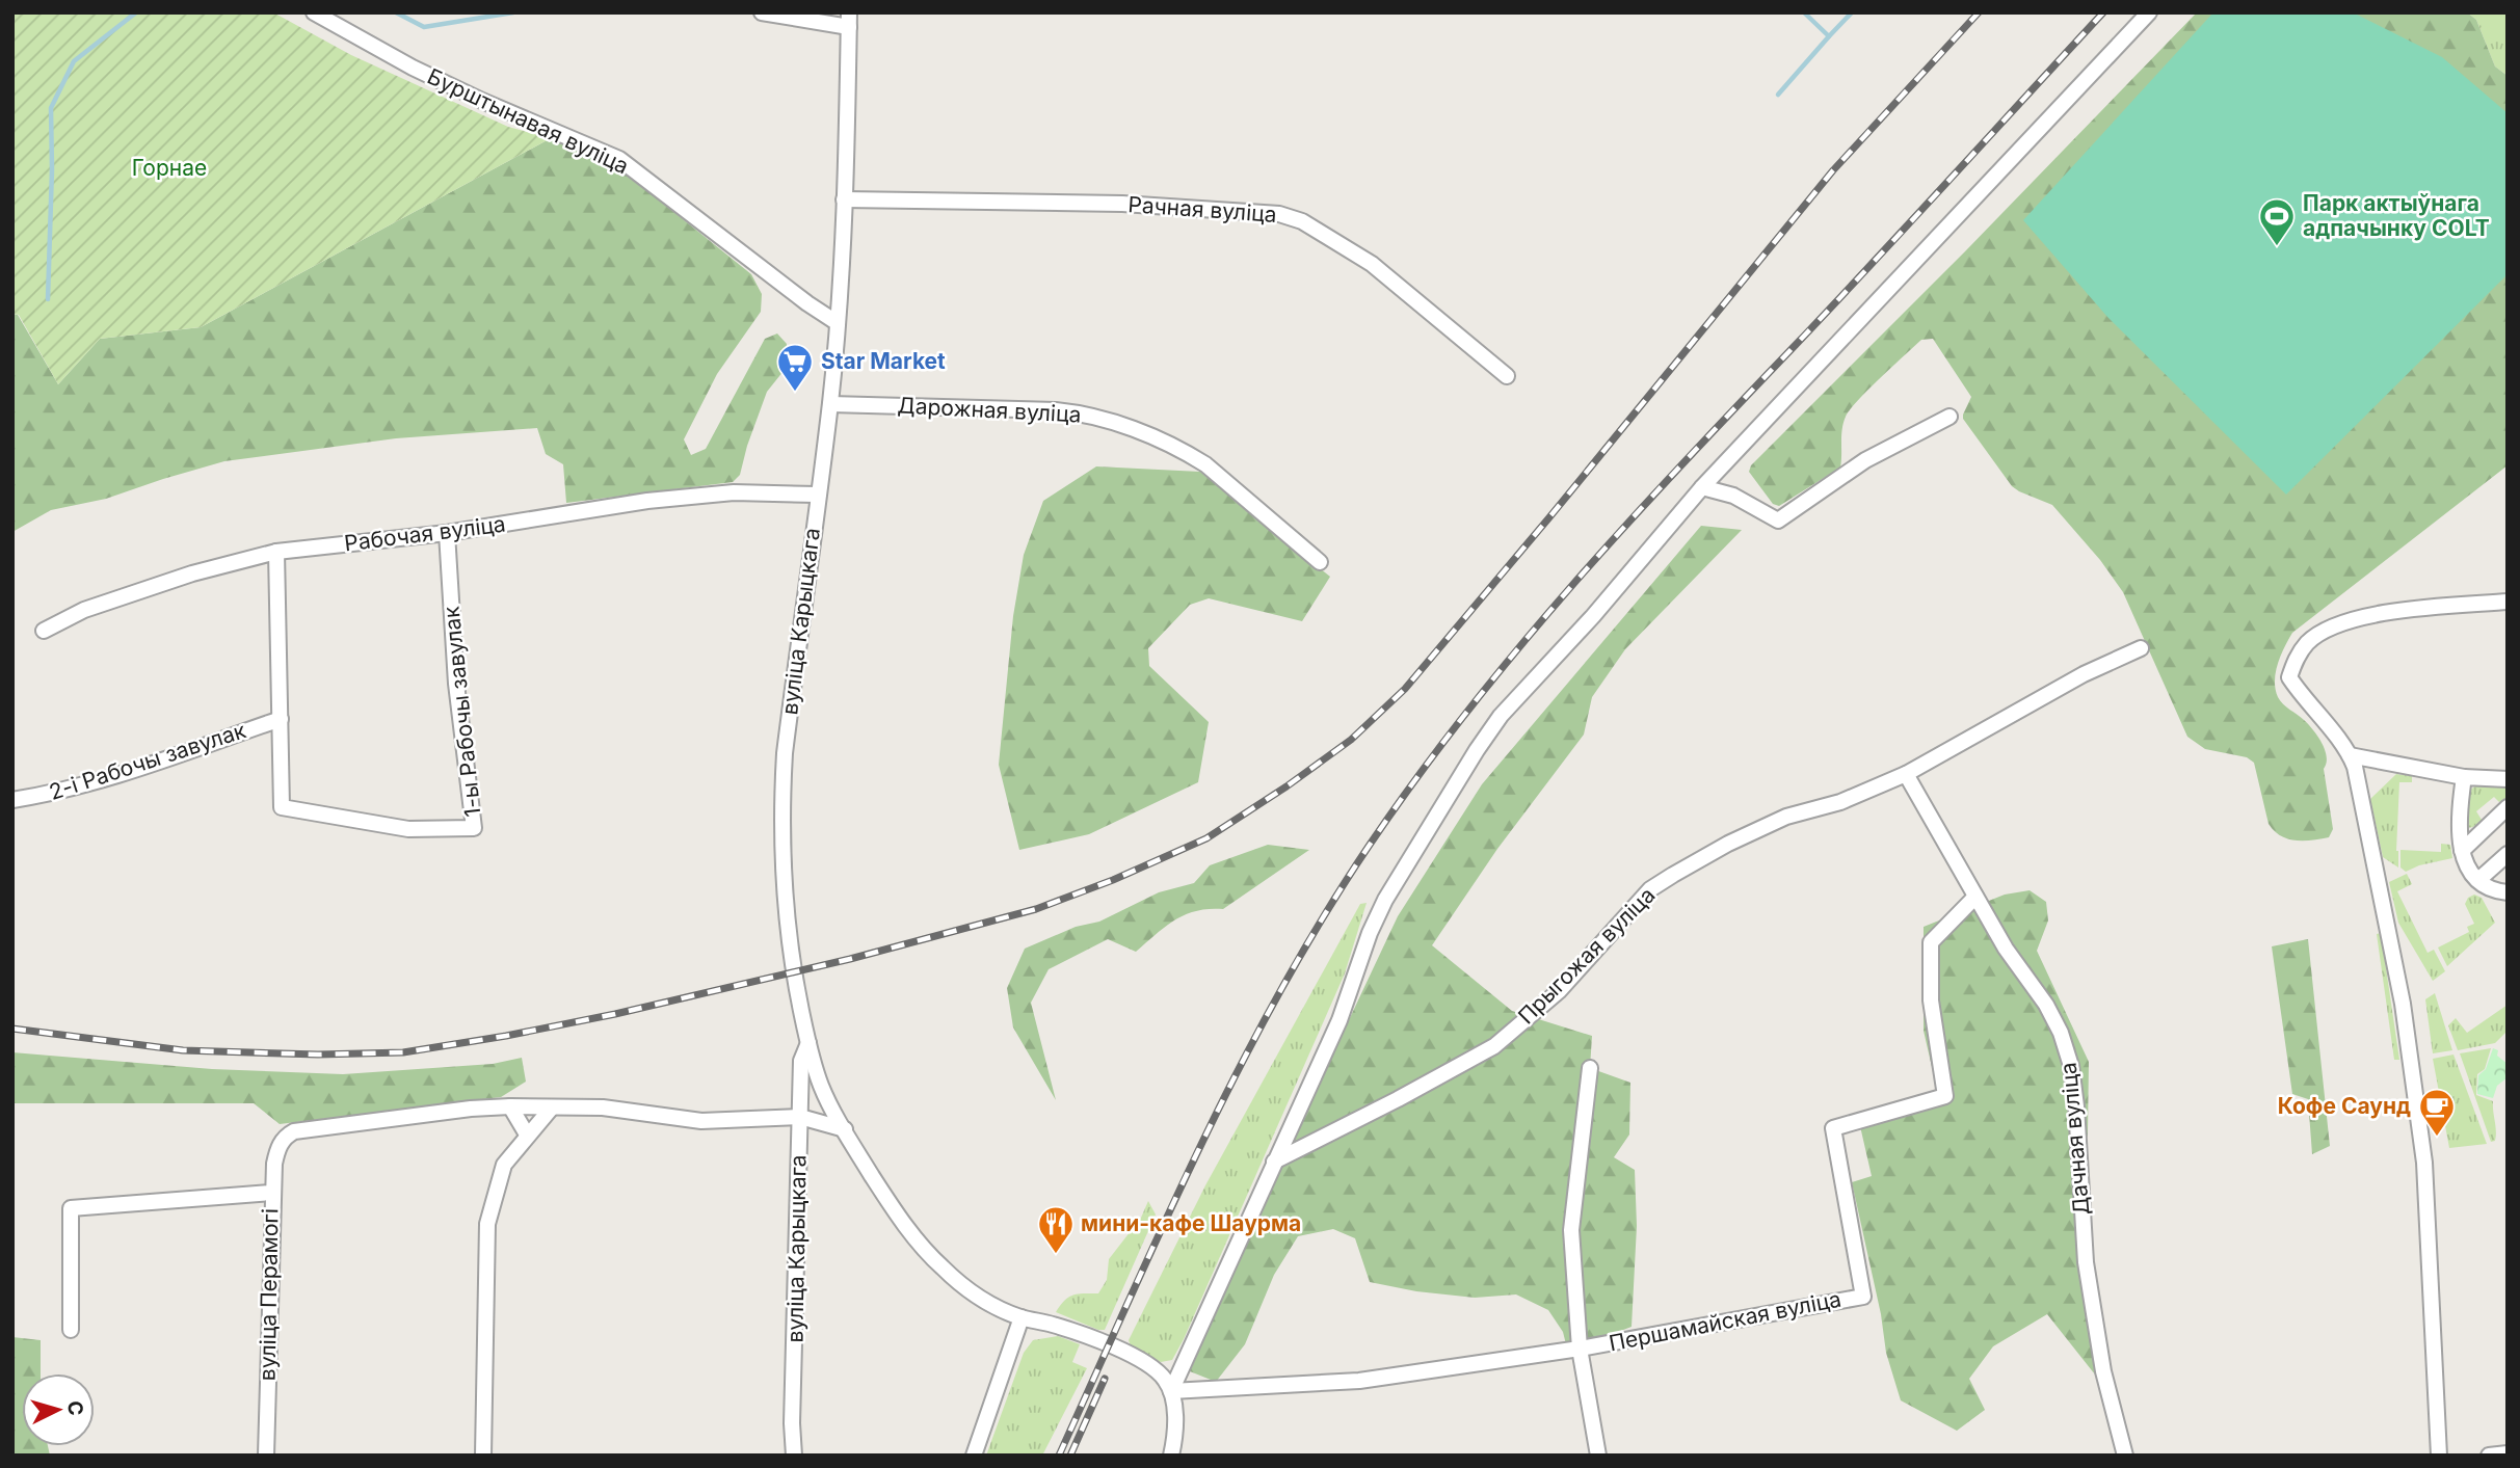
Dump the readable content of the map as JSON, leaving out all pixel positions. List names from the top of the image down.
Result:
{
  "streets": {
    "street": [
      "Бурштынавая вуліца",
      "Рачная вуліца",
      "Дарожная вуліца",
      "Рабочая вуліца",
      "вуліца Карыцкага",
      "1-ы Рабочы завулак",
      "2-і Рабочы завулак",
      "Прыгожая вуліца",
      "Дачная вуліца",
      "вуліца Перамогі",
      "Першамайская вуліца"
    ]
  },
  "crossings": [
    ["Бурштынавая вуліца", "вуліца Карыцкага"],
    ["Рачная вуліца", "вуліца Карыцкага"],
    ["Дарожная вуліца", "вуліца Карыцкага"],
    ["Рабочая вуліца", "вуліца Карыцкага"],
    ["Рабочая вуліца", "1-ы Рабочы завулак"],
    ["Рабочая вуліца", "2-і Рабочы завулак"],
    ["вуліца Карыцкага", "Першамайская вуліца"],
    ["1-ы Рабочы завулак", "2-і Рабочы завулак"],
    ["Прыгожая вуліца", "Дачная вуліца"],
    ["Дачная вуліца", "Першамайская вуліца"]
  ],
  "parks": ["Горнае"],
  "places": {
    "sports": ["Парк актыўнага адпачынку COLT"],
    "supermarket": ["Star Market"],
    "cafe": ["Кофе Саунд"],
    "restaurant": ["мини-кафе Шаурма"]
  },
  "north": "right"
}
